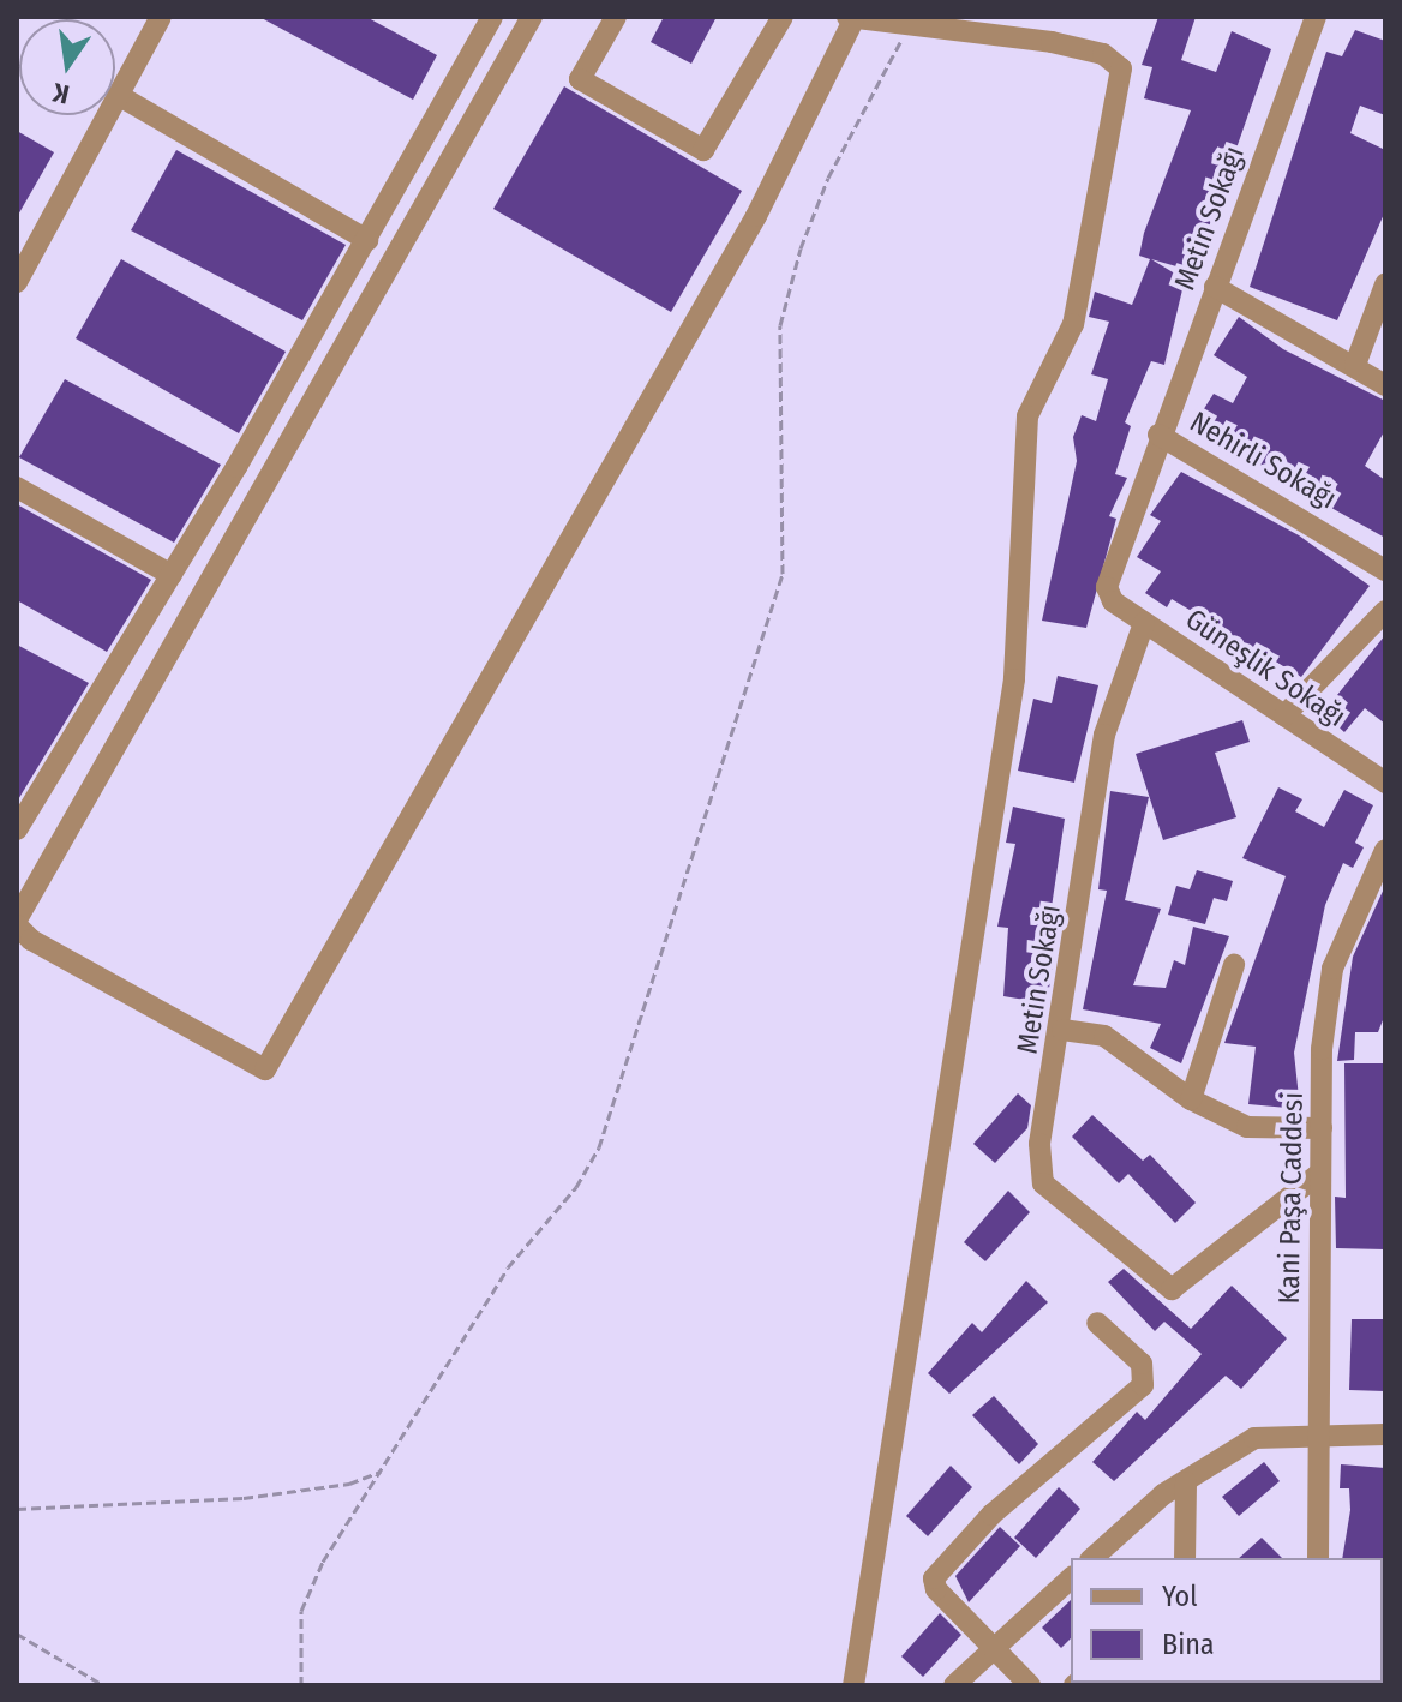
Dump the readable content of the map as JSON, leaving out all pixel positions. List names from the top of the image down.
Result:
{
  "streets": {
    "street": [
      "Metin Sokağı",
      "Nehirli Sokağı",
      "Güneşlik Sokağı",
      "Kani Paşa Caddesi"
    ]
  },
  "crossings": [
    ["Metin Sokağı", "Nehirli Sokağı"],
    ["Metin Sokağı", "Güneşlik Sokağı"],
    ["Metin Sokağı", "Kani Paşa Caddesi"]
  ],
  "legend": ["Yol", "Bina"],
  "north": "bottom"
}
